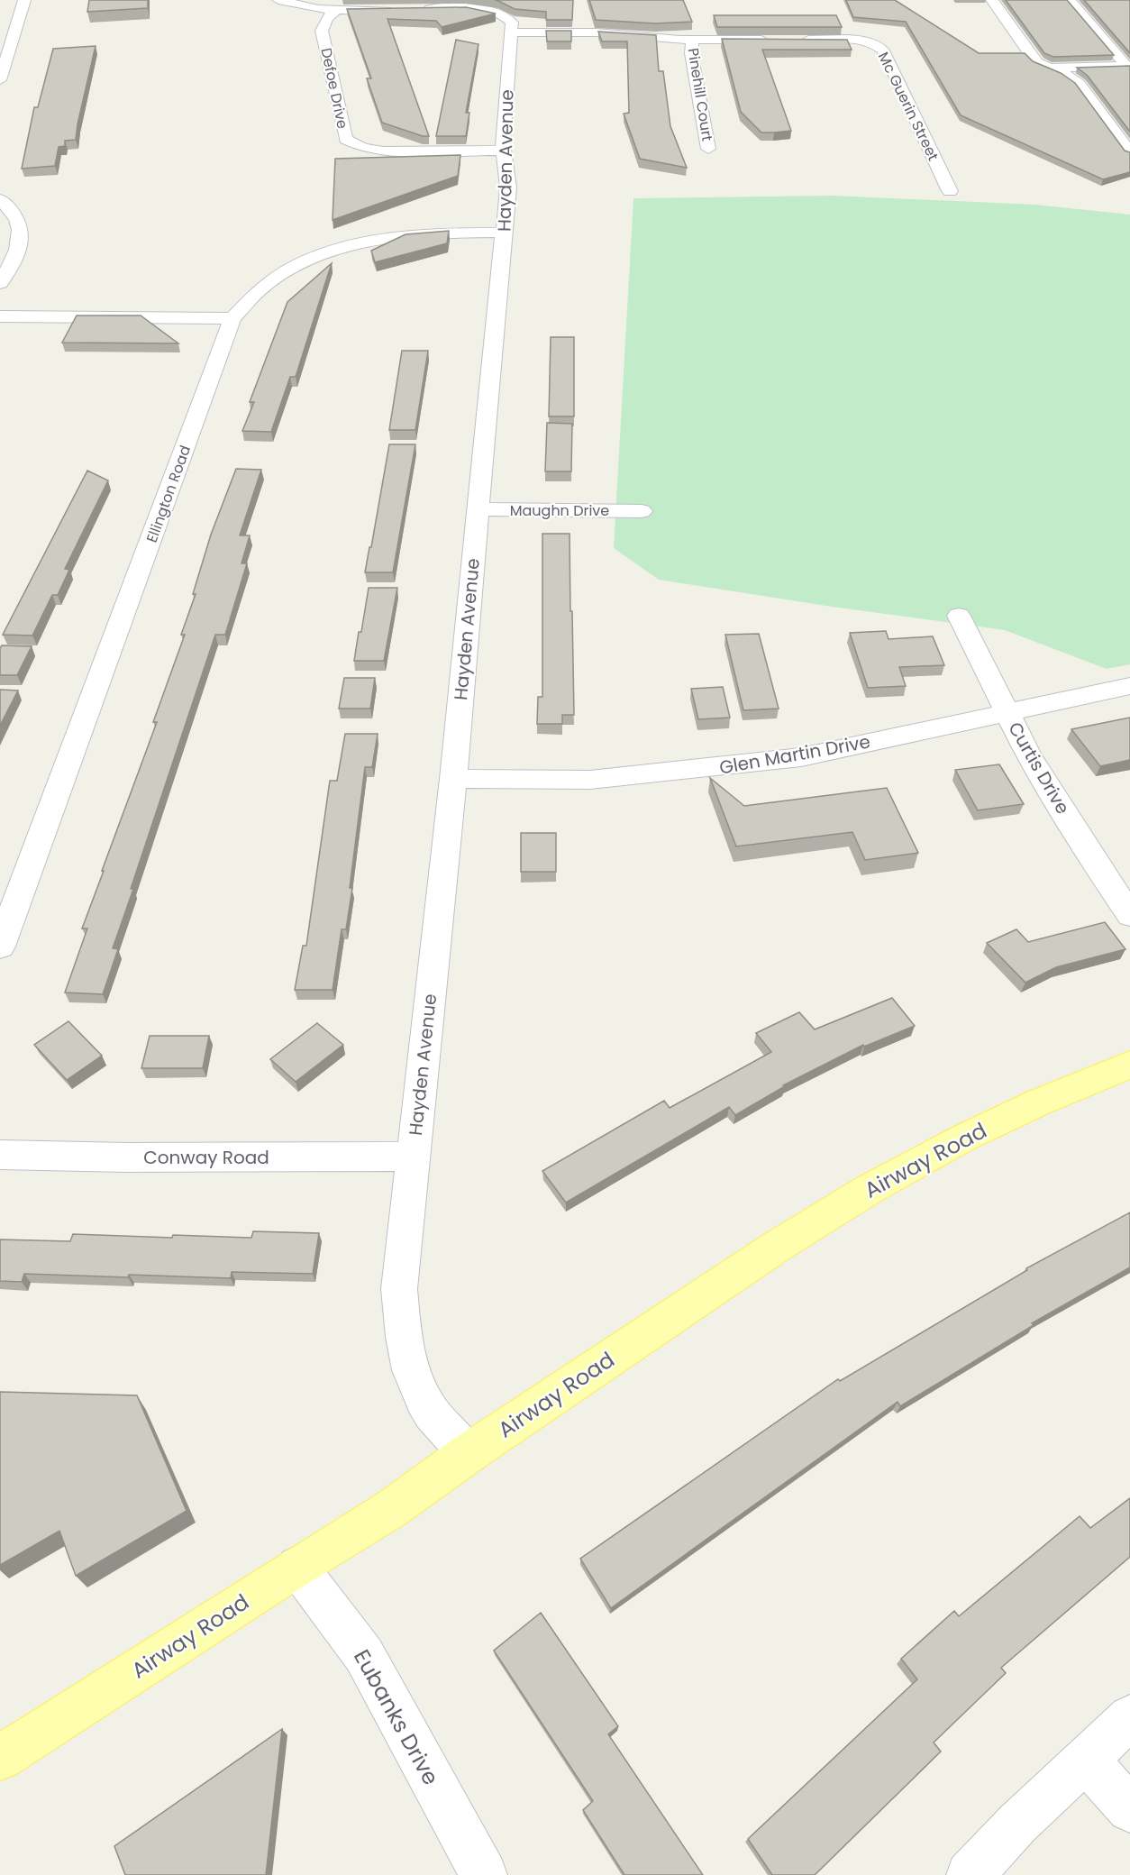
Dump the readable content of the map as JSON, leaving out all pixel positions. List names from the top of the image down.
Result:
{
  "streets": {
    "main road": ["Airway Road"],
    "street": [
      "Defoe Drive",
      "Pinehill Court",
      "Mc Guerin Street",
      "Hayden Avenue",
      "Ellington Road",
      "Maughn Drive",
      "Glen Martin Drive",
      "Curtis Drive",
      "Conway Road",
      "Eubanks Drive"
    ]
  },
  "crossings": [
    ["Defoe Drive", "Hayden Avenue"],
    ["Hayden Avenue", "Ellington Road"],
    ["Hayden Avenue", "Maughn Drive"],
    ["Hayden Avenue", "Glen Martin Drive"],
    ["Hayden Avenue", "Conway Road"],
    ["Hayden Avenue", "Airway Road"],
    ["Glen Martin Drive", "Curtis Drive"],
    ["Airway Road", "Eubanks Drive"]
  ]
}
